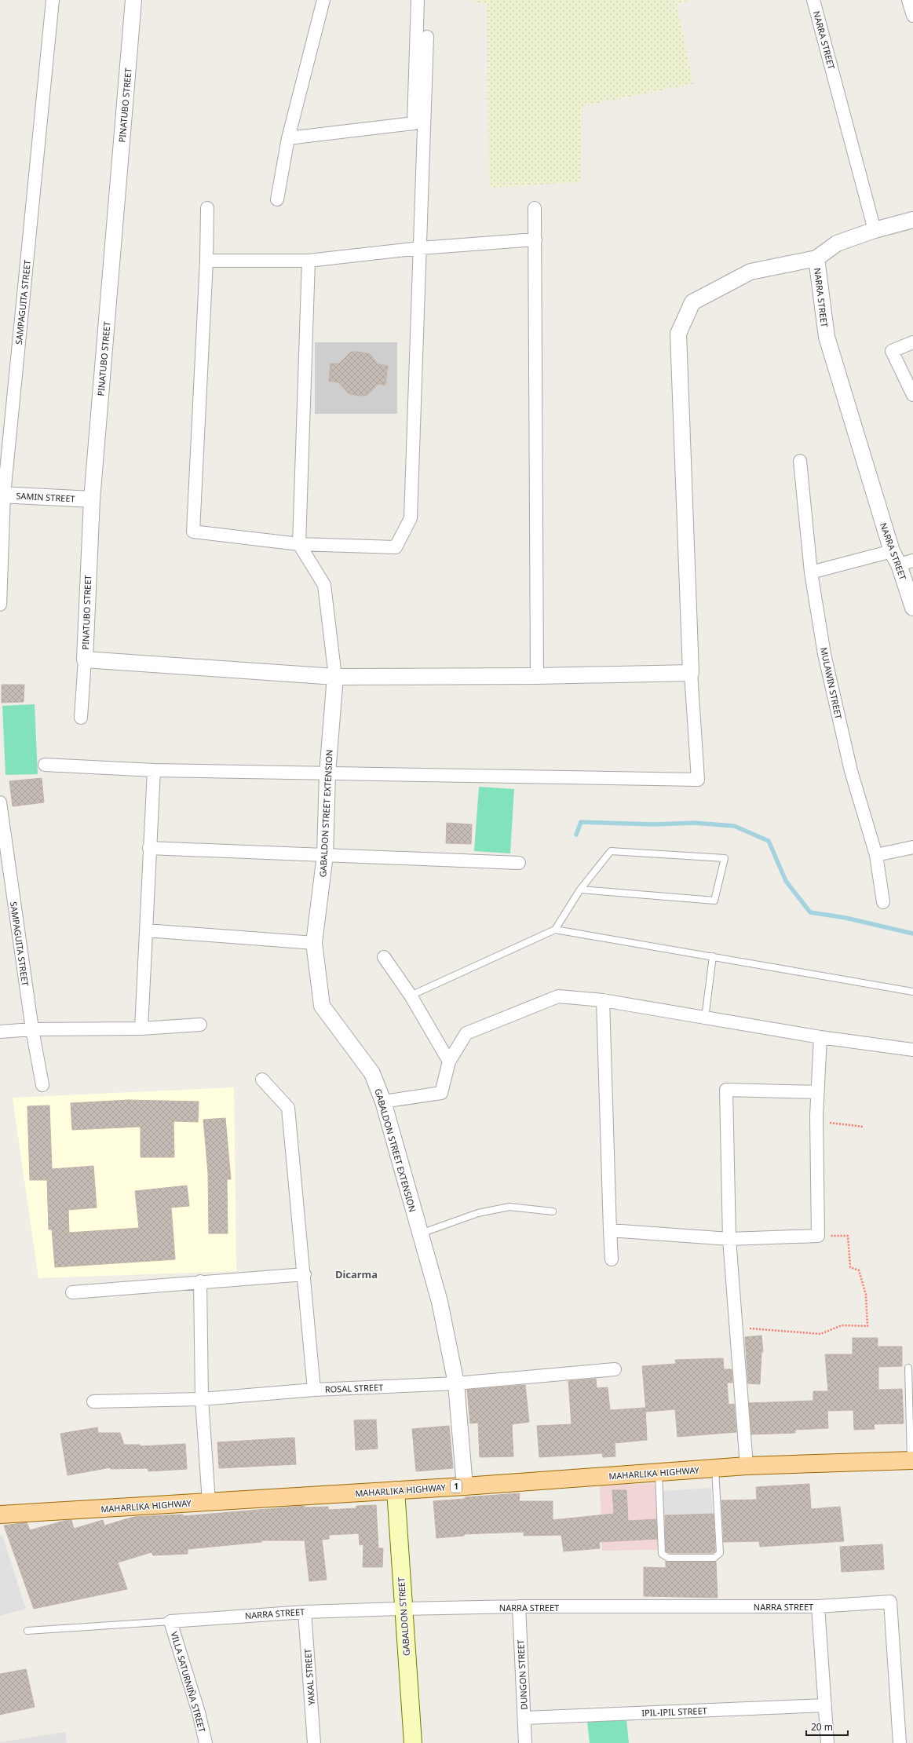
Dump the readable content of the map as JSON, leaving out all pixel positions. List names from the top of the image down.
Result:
{
  "streets": {
    "main road": ["MAHARLIKA HIGHWAY", "1", "GABALDON STREET"],
    "street": [
      "NARRA STREET",
      "PINATUBO STREET",
      "SAMPAGUITA STREET",
      "SAMIN STREET",
      "MULAWIN STREET",
      "GABALDON STREET EXTENSION",
      "ROSAL STREET",
      "DUNGON STREET",
      "YAKAL STREET",
      "VILLA SATURNIÑA STREET",
      "IPIL-IPIL STREET"
    ]
  },
  "crossings": [
    ["NARRA STREET", "GABALDON STREET"],
    ["NARRA STREET", "DUNGON STREET"],
    ["NARRA STREET", "YAKAL STREET"],
    ["NARRA STREET", "VILLA SATURNIÑA STREET"],
    ["PINATUBO STREET", "SAMIN STREET"],
    ["SAMPAGUITA STREET", "SAMIN STREET"],
    ["GABALDON STREET EXTENSION", "ROSAL STREET"],
    ["GABALDON STREET EXTENSION", "MAHARLIKA HIGHWAY"],
    ["MAHARLIKA HIGHWAY", "GABALDON STREET"],
    ["DUNGON STREET", "IPIL-IPIL STREET"]
  ],
  "districts": ["Dicarma"],
  "scale_bar": "20 m"
}
